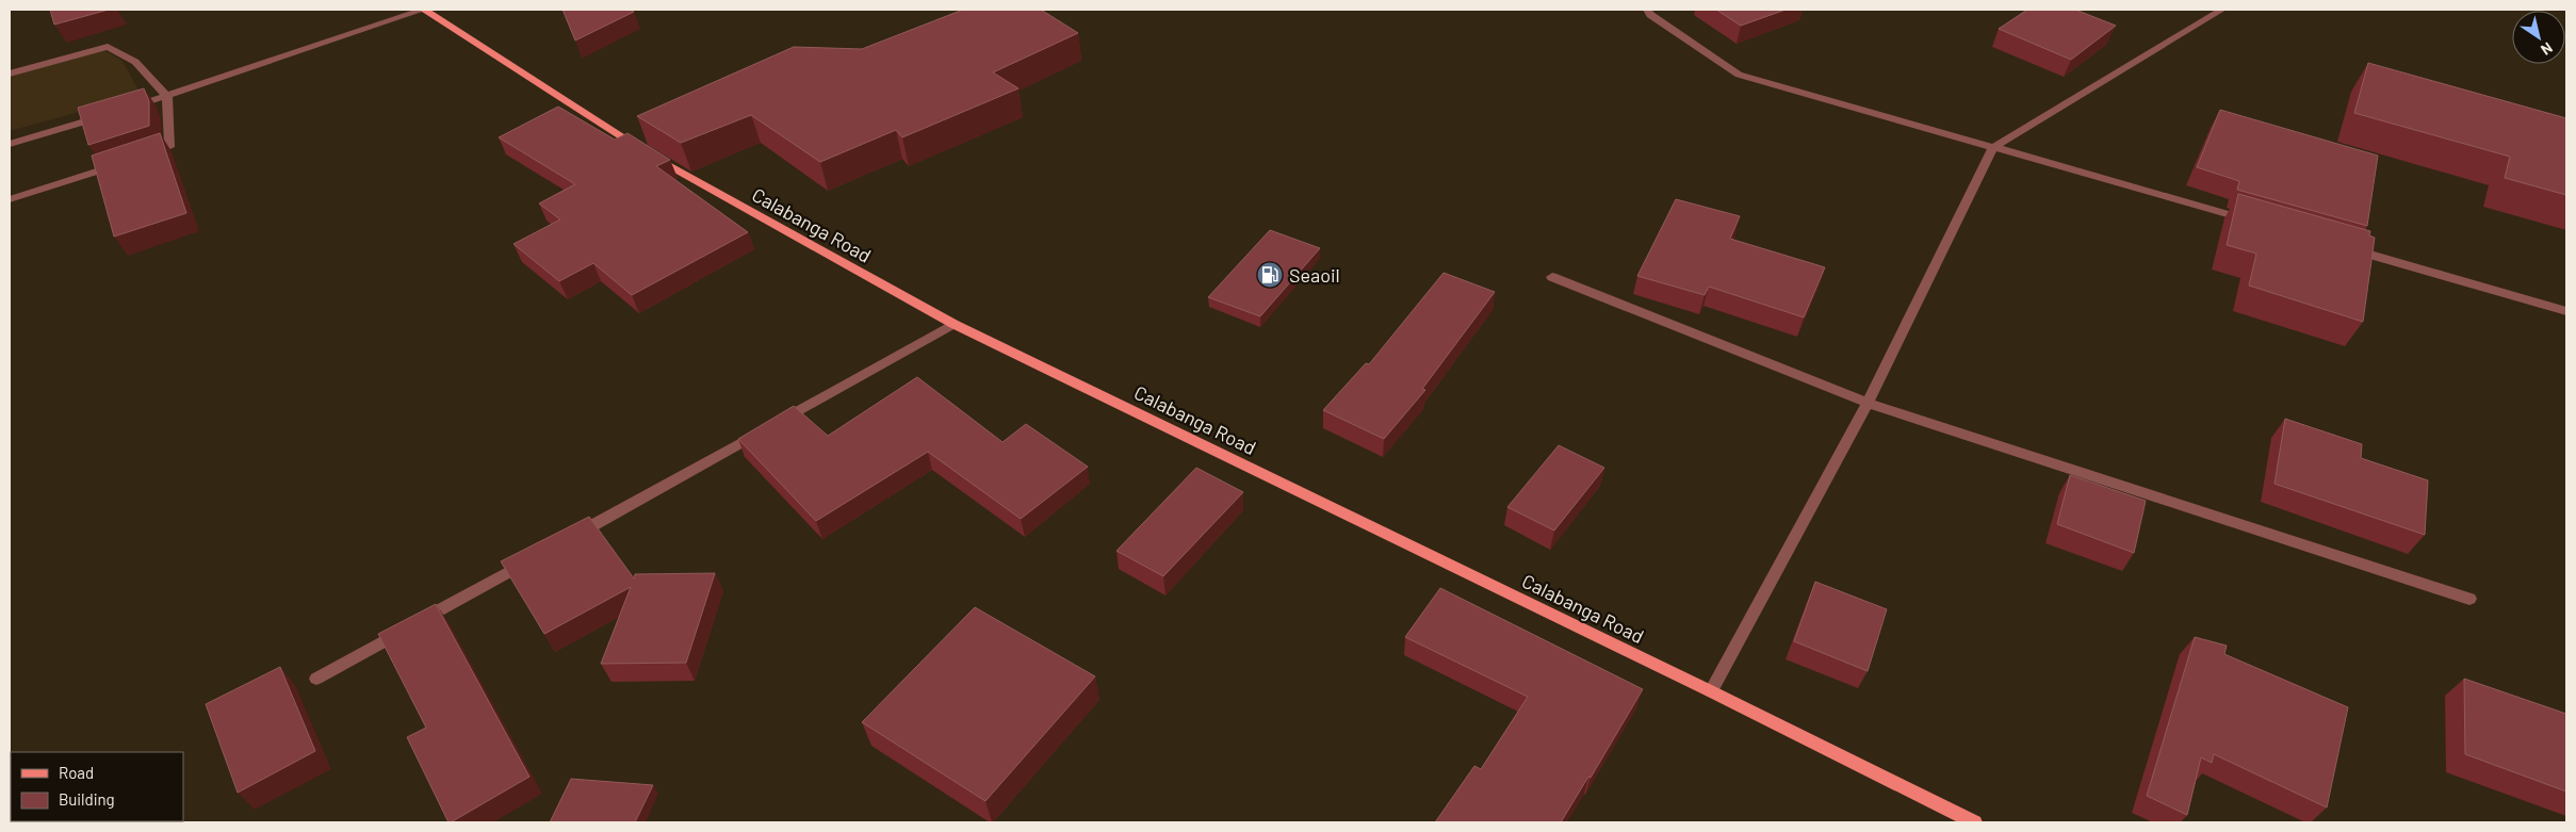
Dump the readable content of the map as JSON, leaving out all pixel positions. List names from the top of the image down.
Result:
{
  "streets": {
    "main road": ["Calabanga Road"]
  },
  "places": {
    "fuel station": ["Seaoil"]
  },
  "legend": ["Road", "Building"],
  "north": "bottom right"
}
